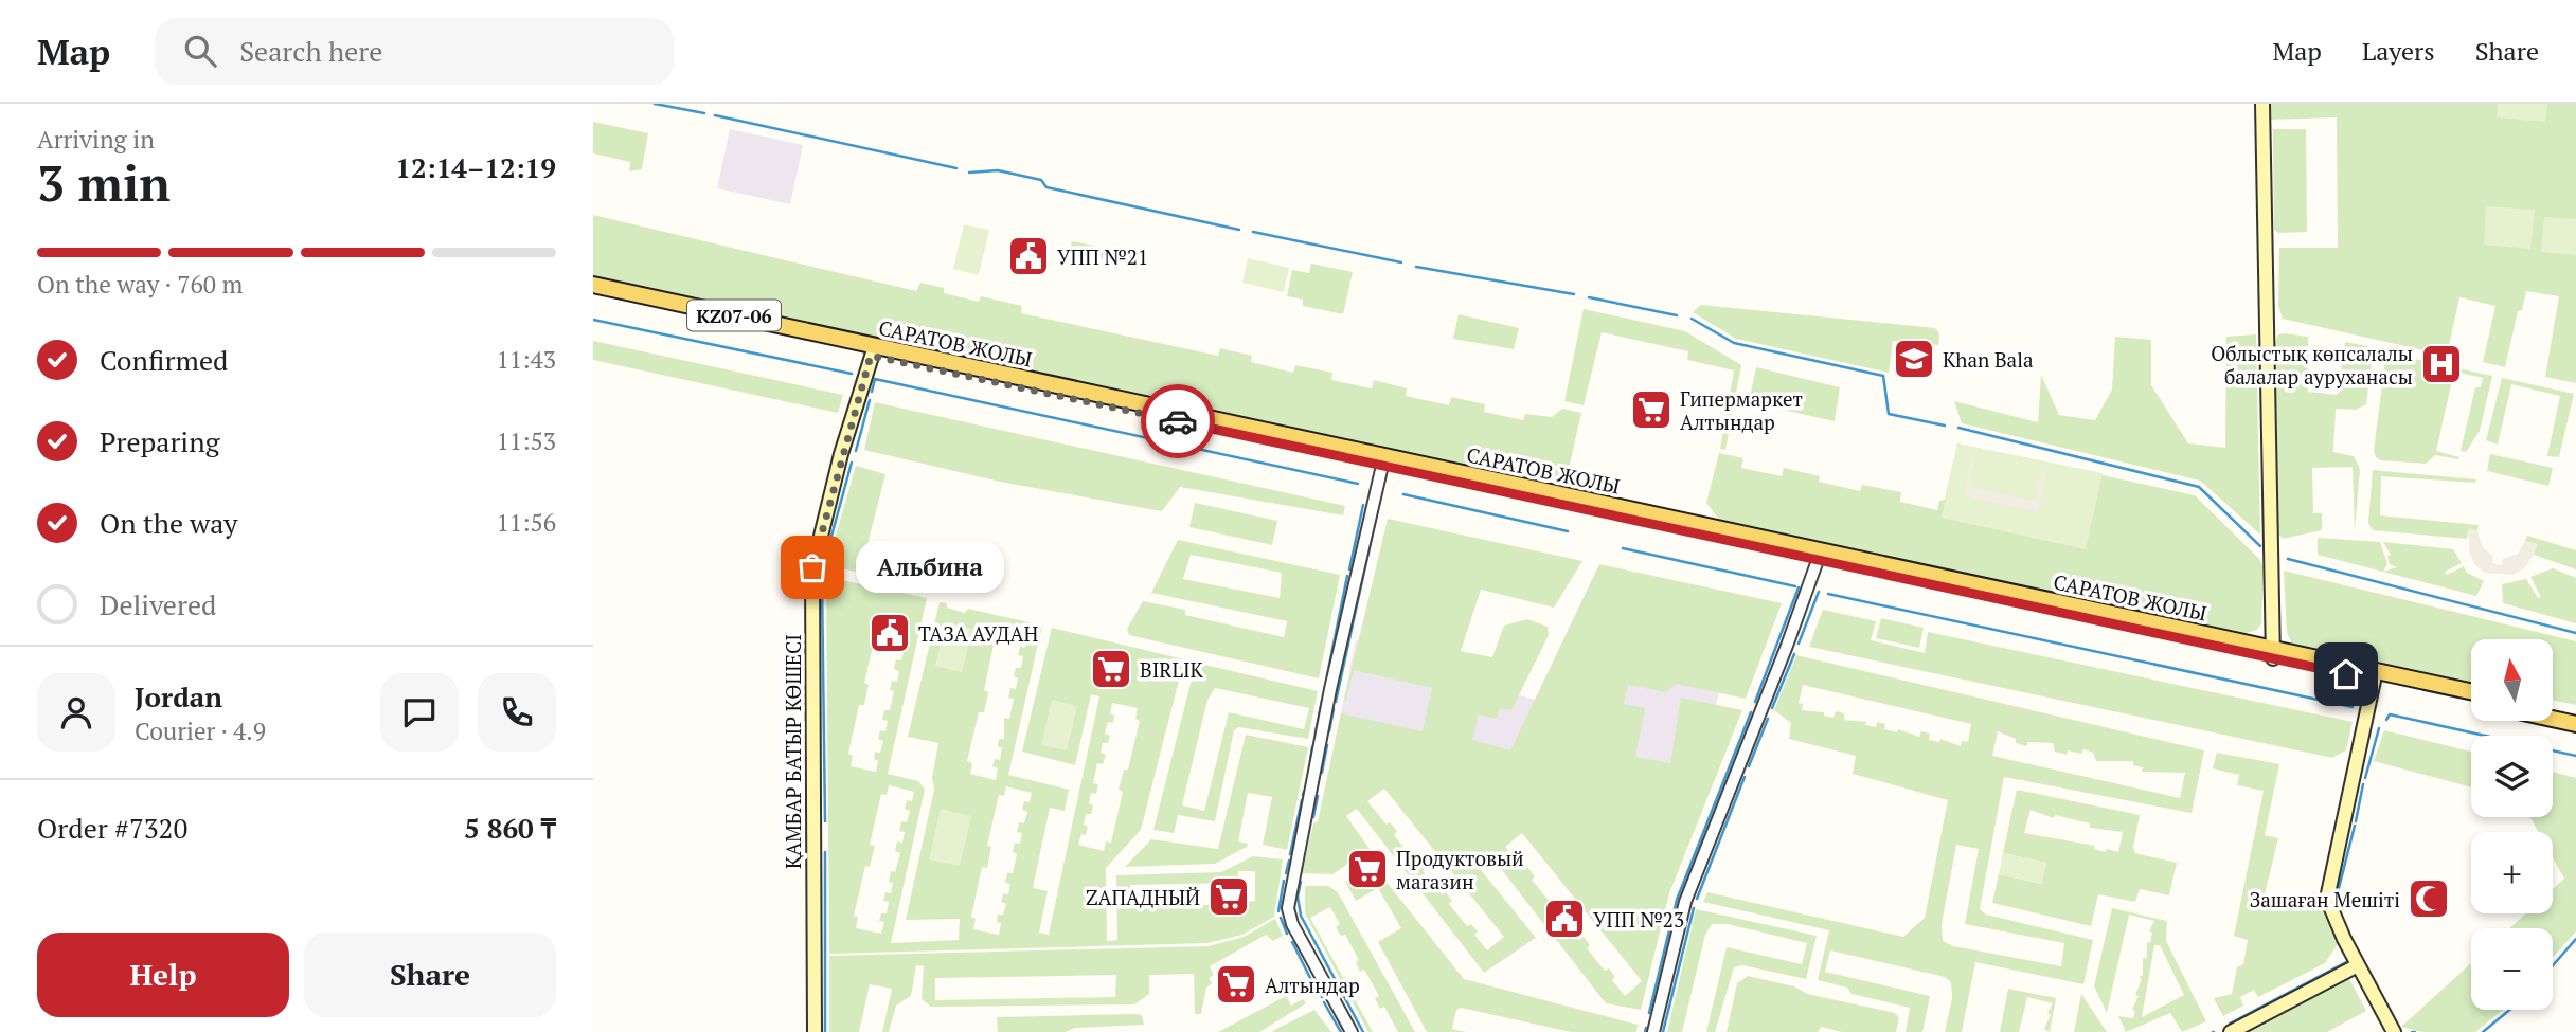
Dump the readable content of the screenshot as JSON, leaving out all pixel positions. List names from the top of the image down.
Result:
{
  "streets": {
    "main road": ["KZ07-06", "САРАТОВ ЖОЛЫ", "ҚАМБАР БАТЫР КӨШЕСІ"]
  },
  "crossings": [
    ["САРАТОВ ЖОЛЫ", "ҚАМБАР БАТЫР КӨШЕСІ"]
  ],
  "places": {
    "public building": ["УПП №21", "ТАЗА АУДАН", "УПП №23"],
    "school or university": ["Khan Bala"],
    "hospital": ["Облыстық көпсалалы балалар ауруханасы"],
    "supermarket": [
      "Гипермаркет Алтындар",
      "BIRLIK",
      "Продуктовый магазин",
      "ZАПАДНЫЙ",
      "Алтындар"
    ],
    "other": ["Альбина"],
    "mosque": ["Зашаған Мешіті"]
  },
  "north": "top",
  "page": {
    "header": "Map",
    "search": "Search here",
    "nav": ["Map", "Layers", "Share"],
    "heading": ["3 min", "Arriving in", "12:14–12:19"],
    "panel": [
      "Jordan",
      "Courier · 4.9",
      "Order #7320",
      "5 860 ₸"
    ],
    "bar": "On the way · 760 m",
    "list": [
      ["Confirmed", "11:43"],
      ["Preparing", "11:53"],
      ["On the way", "11:56"],
      "Delivered"
    ],
    "bubble": "Альбина",
    "map_buttons": ["+", "−"],
    "buttons": ["Help", "Share"]
  }
}
